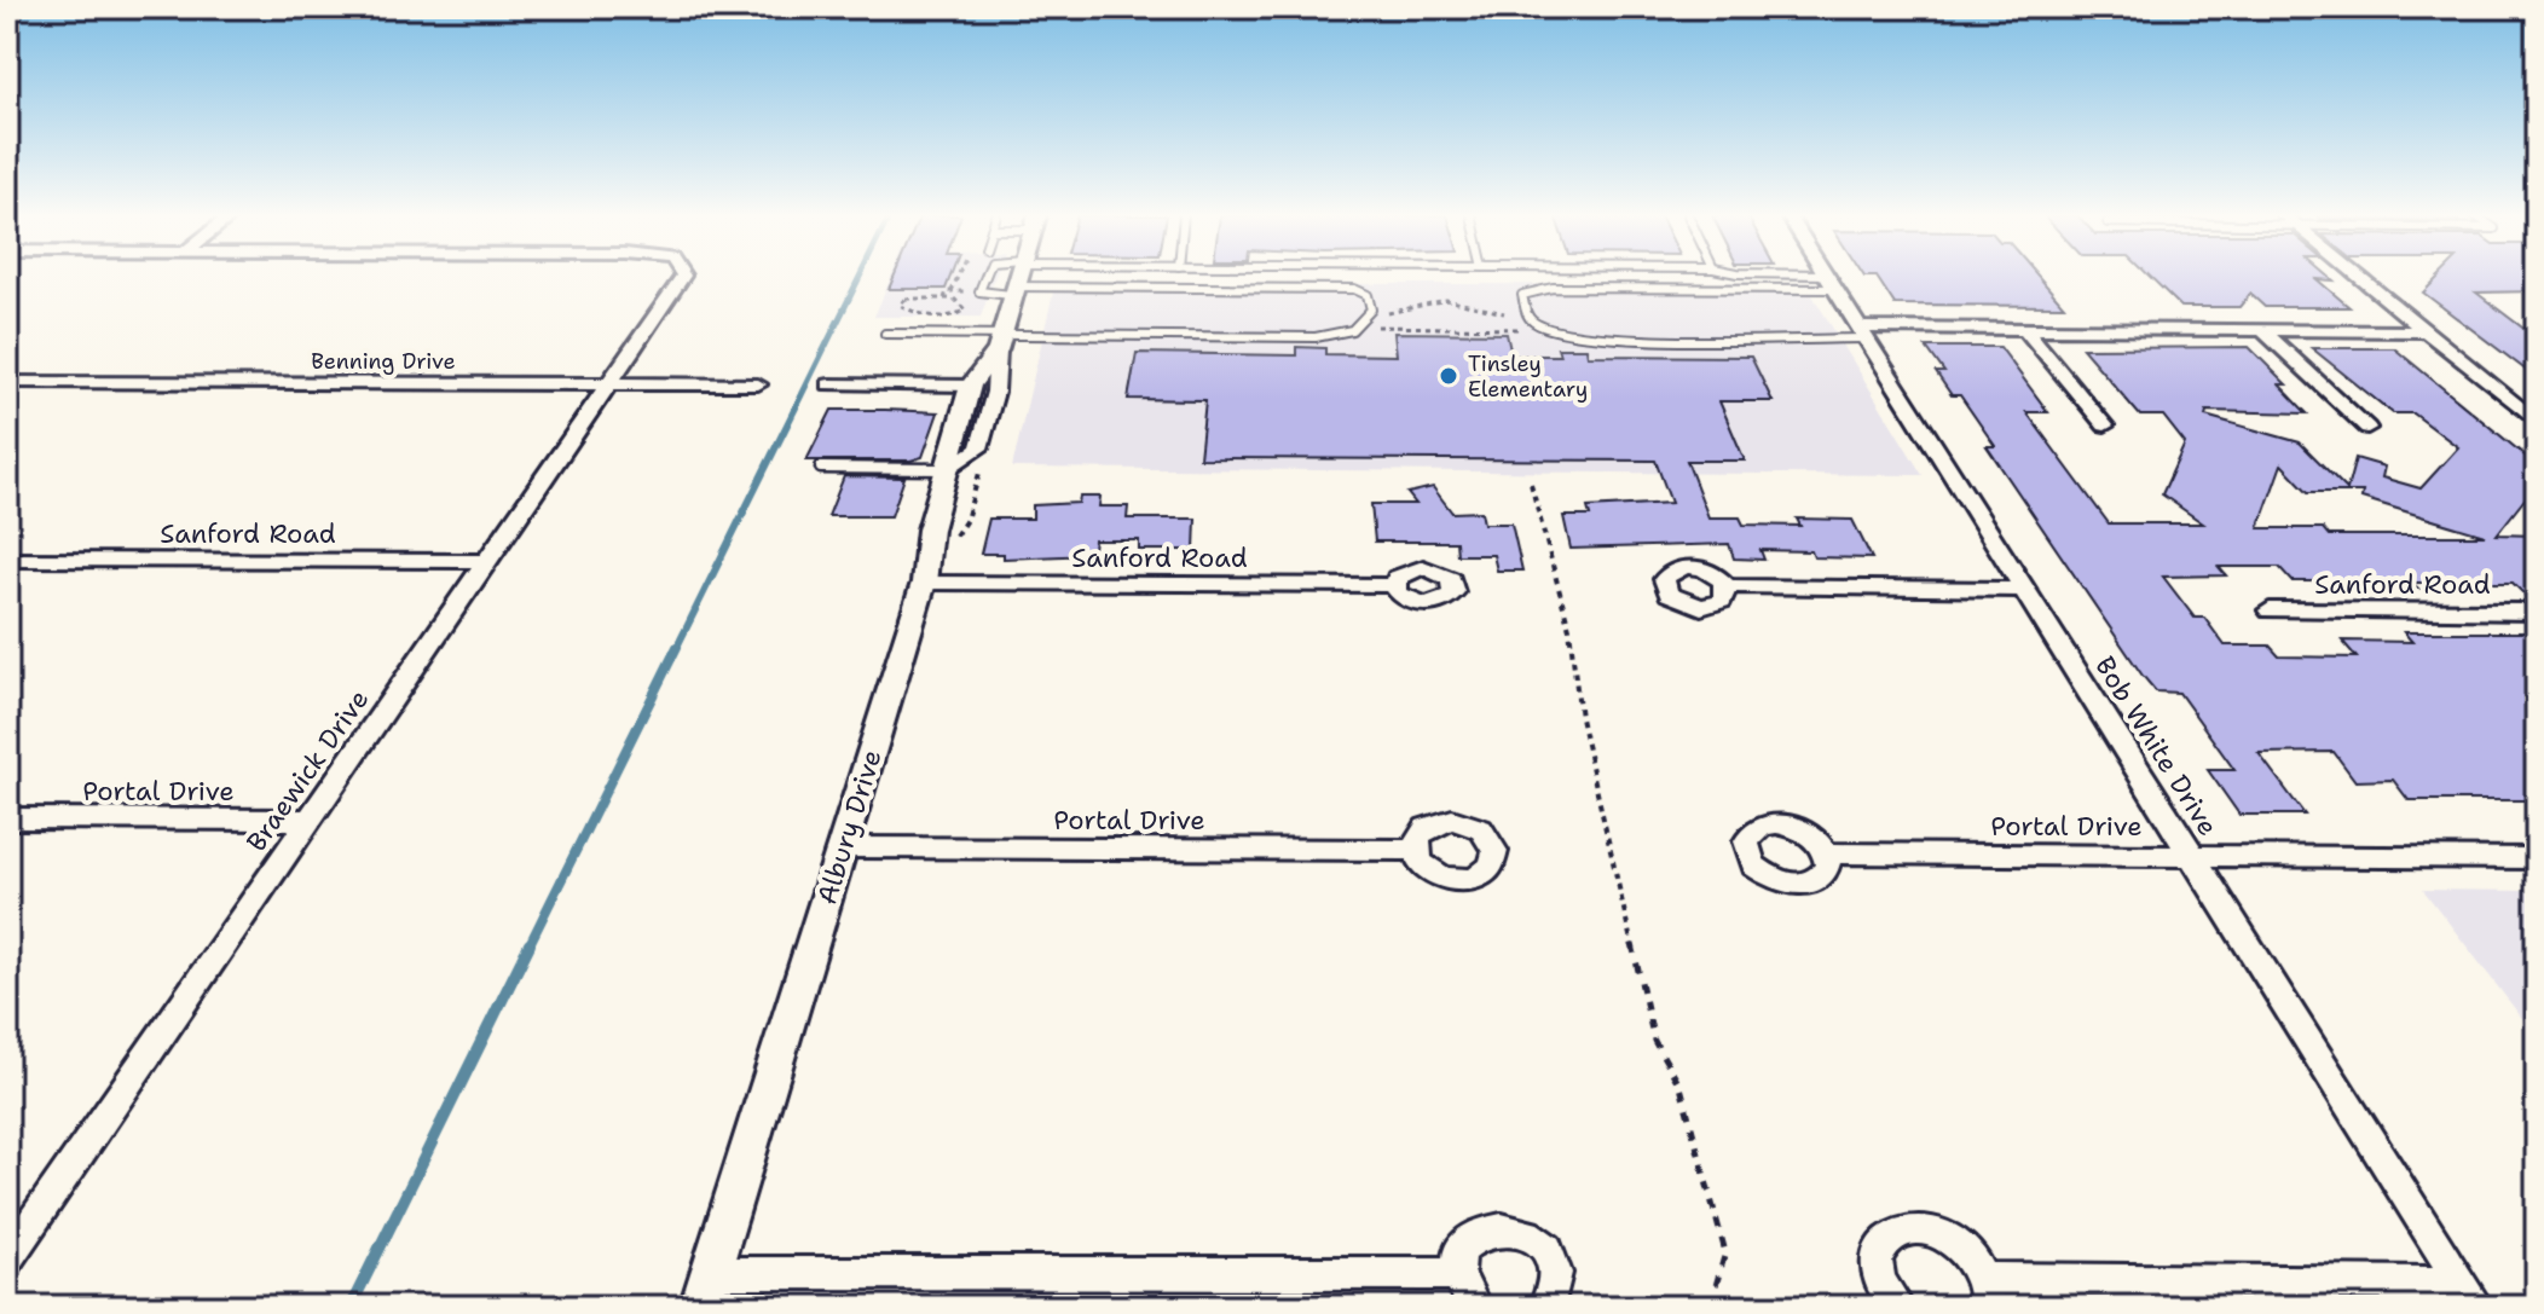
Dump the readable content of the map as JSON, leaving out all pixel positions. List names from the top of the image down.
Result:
{
  "streets": {
    "street": [
      "Benning Drive",
      "Sanford Road",
      "Bob White Drive",
      "Braewick Drive",
      "Portal Drive",
      "Albury Drive"
    ]
  },
  "crossings": [
    ["Benning Drive", "Braewick Drive"],
    ["Sanford Road", "Braewick Drive"],
    ["Sanford Road", "Albury Drive"],
    ["Bob White Drive", "Portal Drive"],
    ["Braewick Drive", "Portal Drive"],
    ["Portal Drive", "Albury Drive"]
  ],
  "places": ["Tinsley Elementary"]
}
